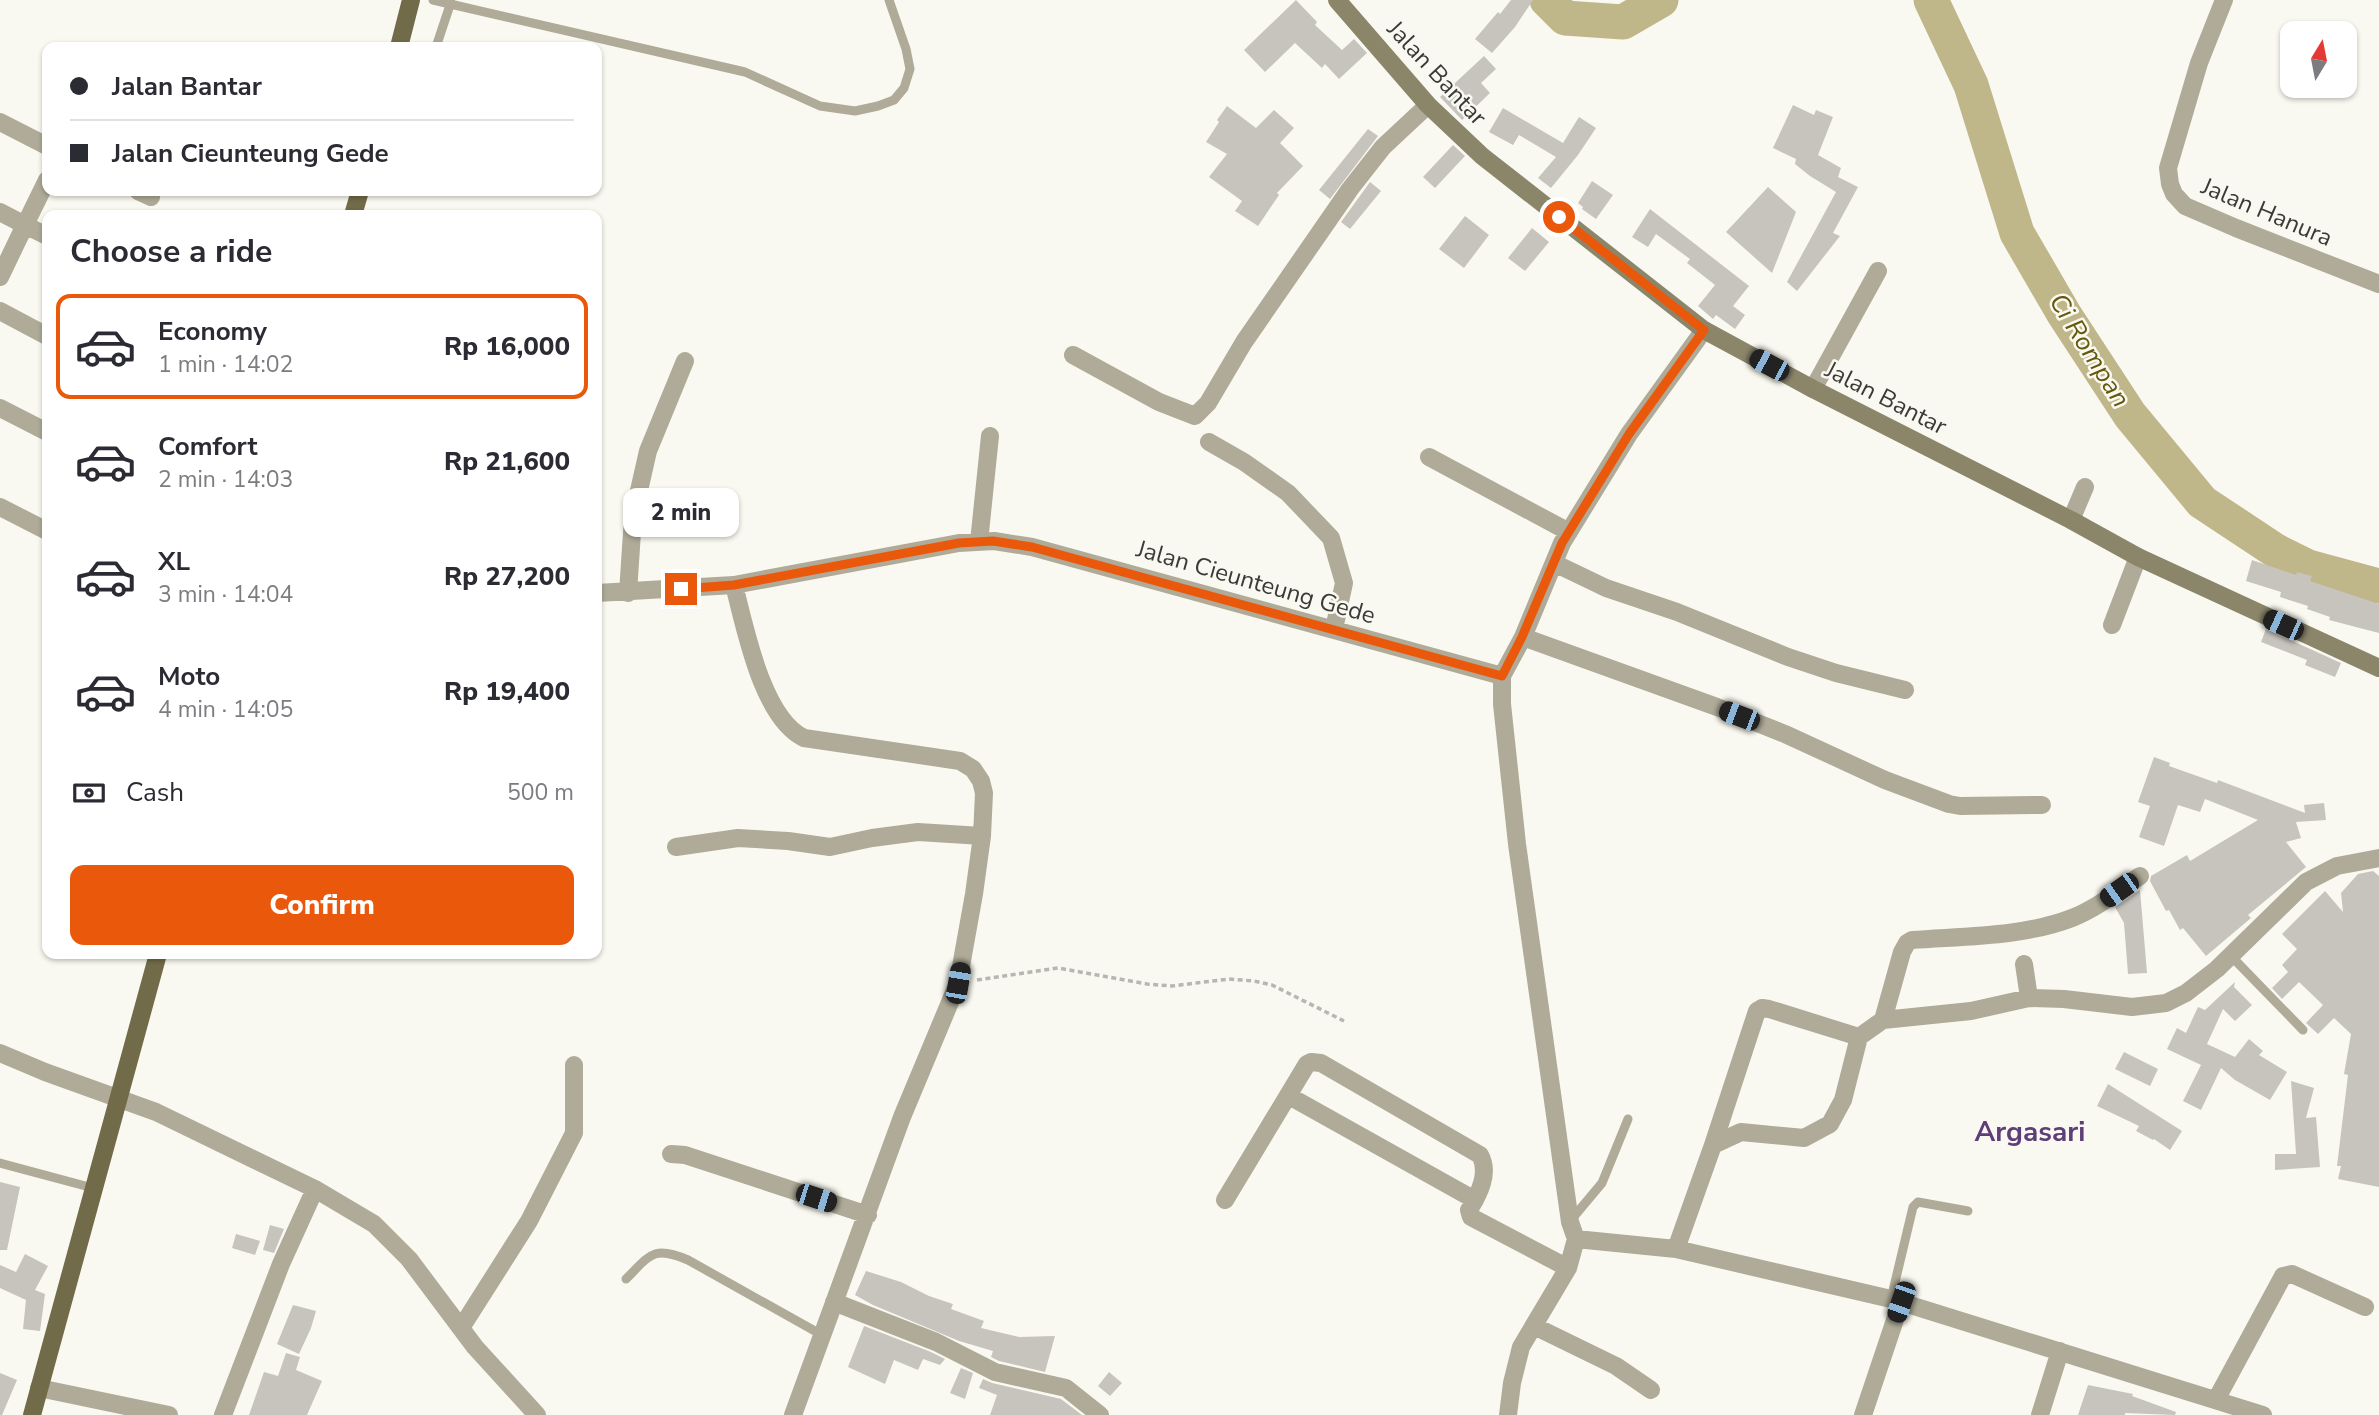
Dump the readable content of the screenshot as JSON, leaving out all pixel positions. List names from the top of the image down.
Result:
{
  "streets": {
    "street": ["Jalan Bantar", "Jalan Hanura", "Jalan Cieunteung Gede"]
  },
  "districts": ["Argasari"],
  "water": ["Ci Rompan"],
  "north": "top",
  "page": {
    "banner": ["Jalan Bantar", "Jalan Cieunteung Gede"],
    "heading": "Choose a ride",
    "list": [
      {
        "name": "Economy",
        "note": "1 min · 14:02",
        "value": "Rp 16,000"
      },
      {
        "name": "Comfort",
        "note": "2 min · 14:03",
        "value": "Rp 21,600"
      },
      {
        "name": "XL",
        "note": "3 min · 14:04",
        "value": "Rp 27,200"
      },
      {
        "name": "Moto",
        "note": "4 min · 14:05",
        "value": "Rp 19,400"
      }
    ],
    "bubble": "2 min",
    "pay": ["Cash", "500 m"],
    "buttons": "Confirm"
  }
}
